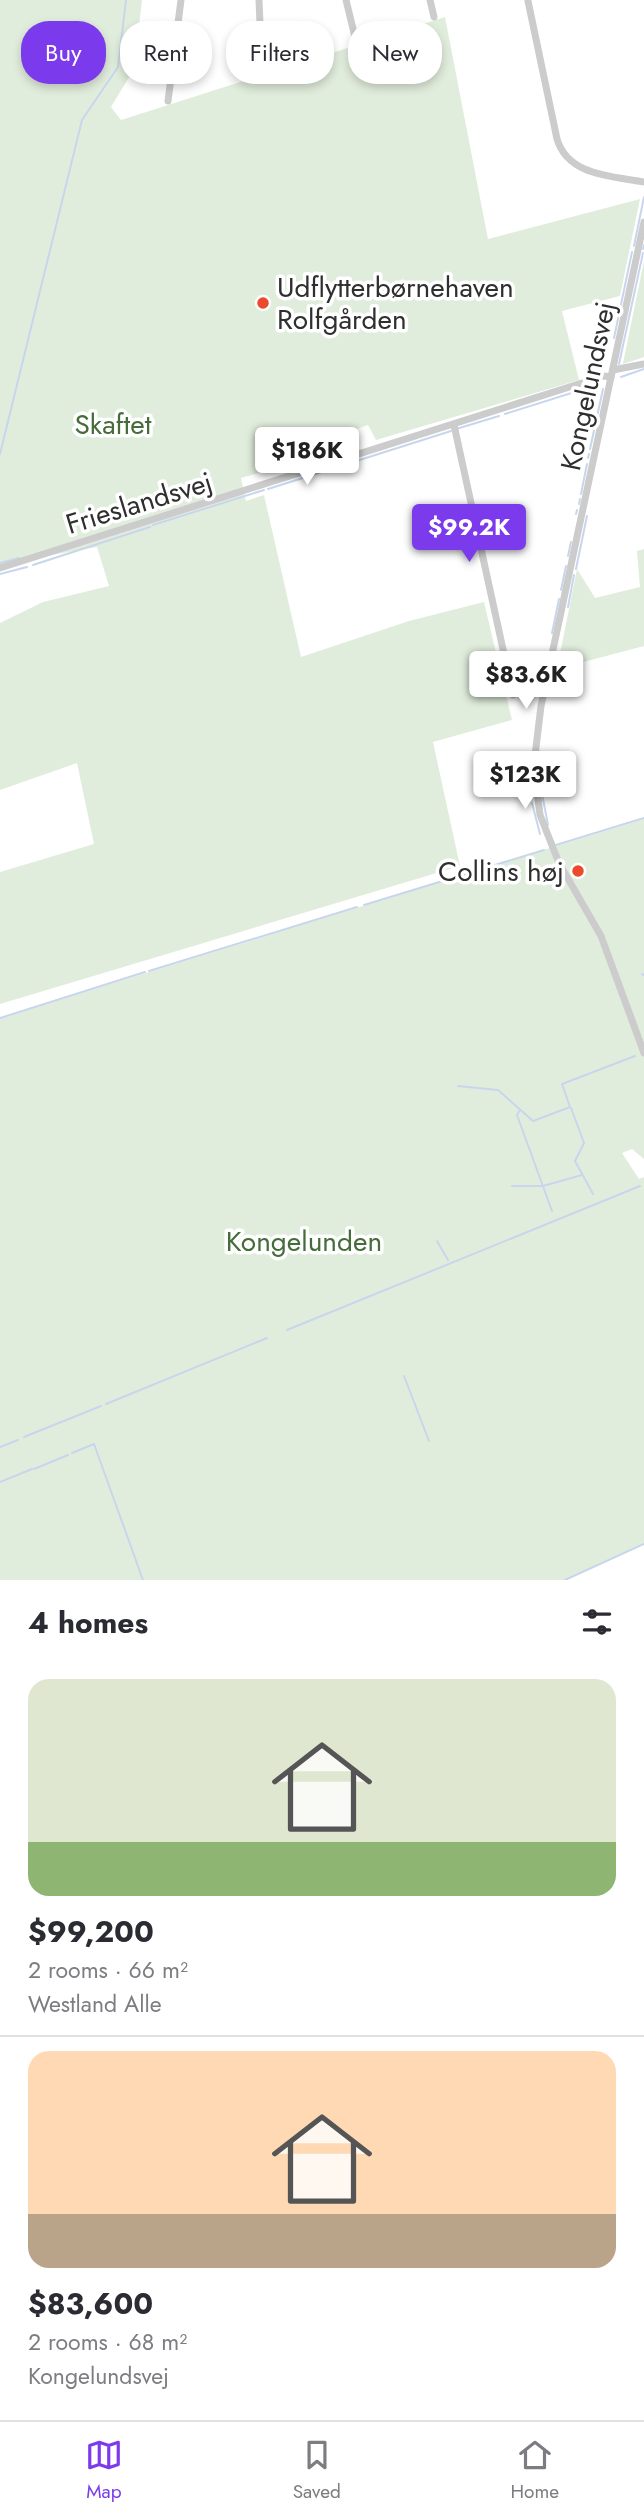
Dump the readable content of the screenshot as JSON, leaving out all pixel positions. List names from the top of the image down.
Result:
{
  "streets": {
    "street": ["Kongelundsvej", "Frieslandsvej"]
  },
  "crossings": [
    ["Kongelundsvej", "Frieslandsvej"]
  ],
  "parks": ["Skaftet", "Kongelunden"],
  "places": ["Udflytterbørnehaven Rolfgården", "Collins høj"],
  "page": {
    "chip": [
      "Buy",
      "Rent",
      "Filters",
      "New"
    ],
    "price": [
      "$186K",
      "$99.2K",
      "$83.6K",
      "$123K"
    ],
    "heading": "4 homes",
    "list": [
      {
        "name": "$99,200",
        "note": "2 rooms · 66 m² · Westland Alle"
      },
      {
        "name": "$83,600",
        "note": "2 rooms · 68 m² · Kongelundsvej"
      }
    ],
    "tabs": ["Map", "Saved", "Home"]
  }
}
